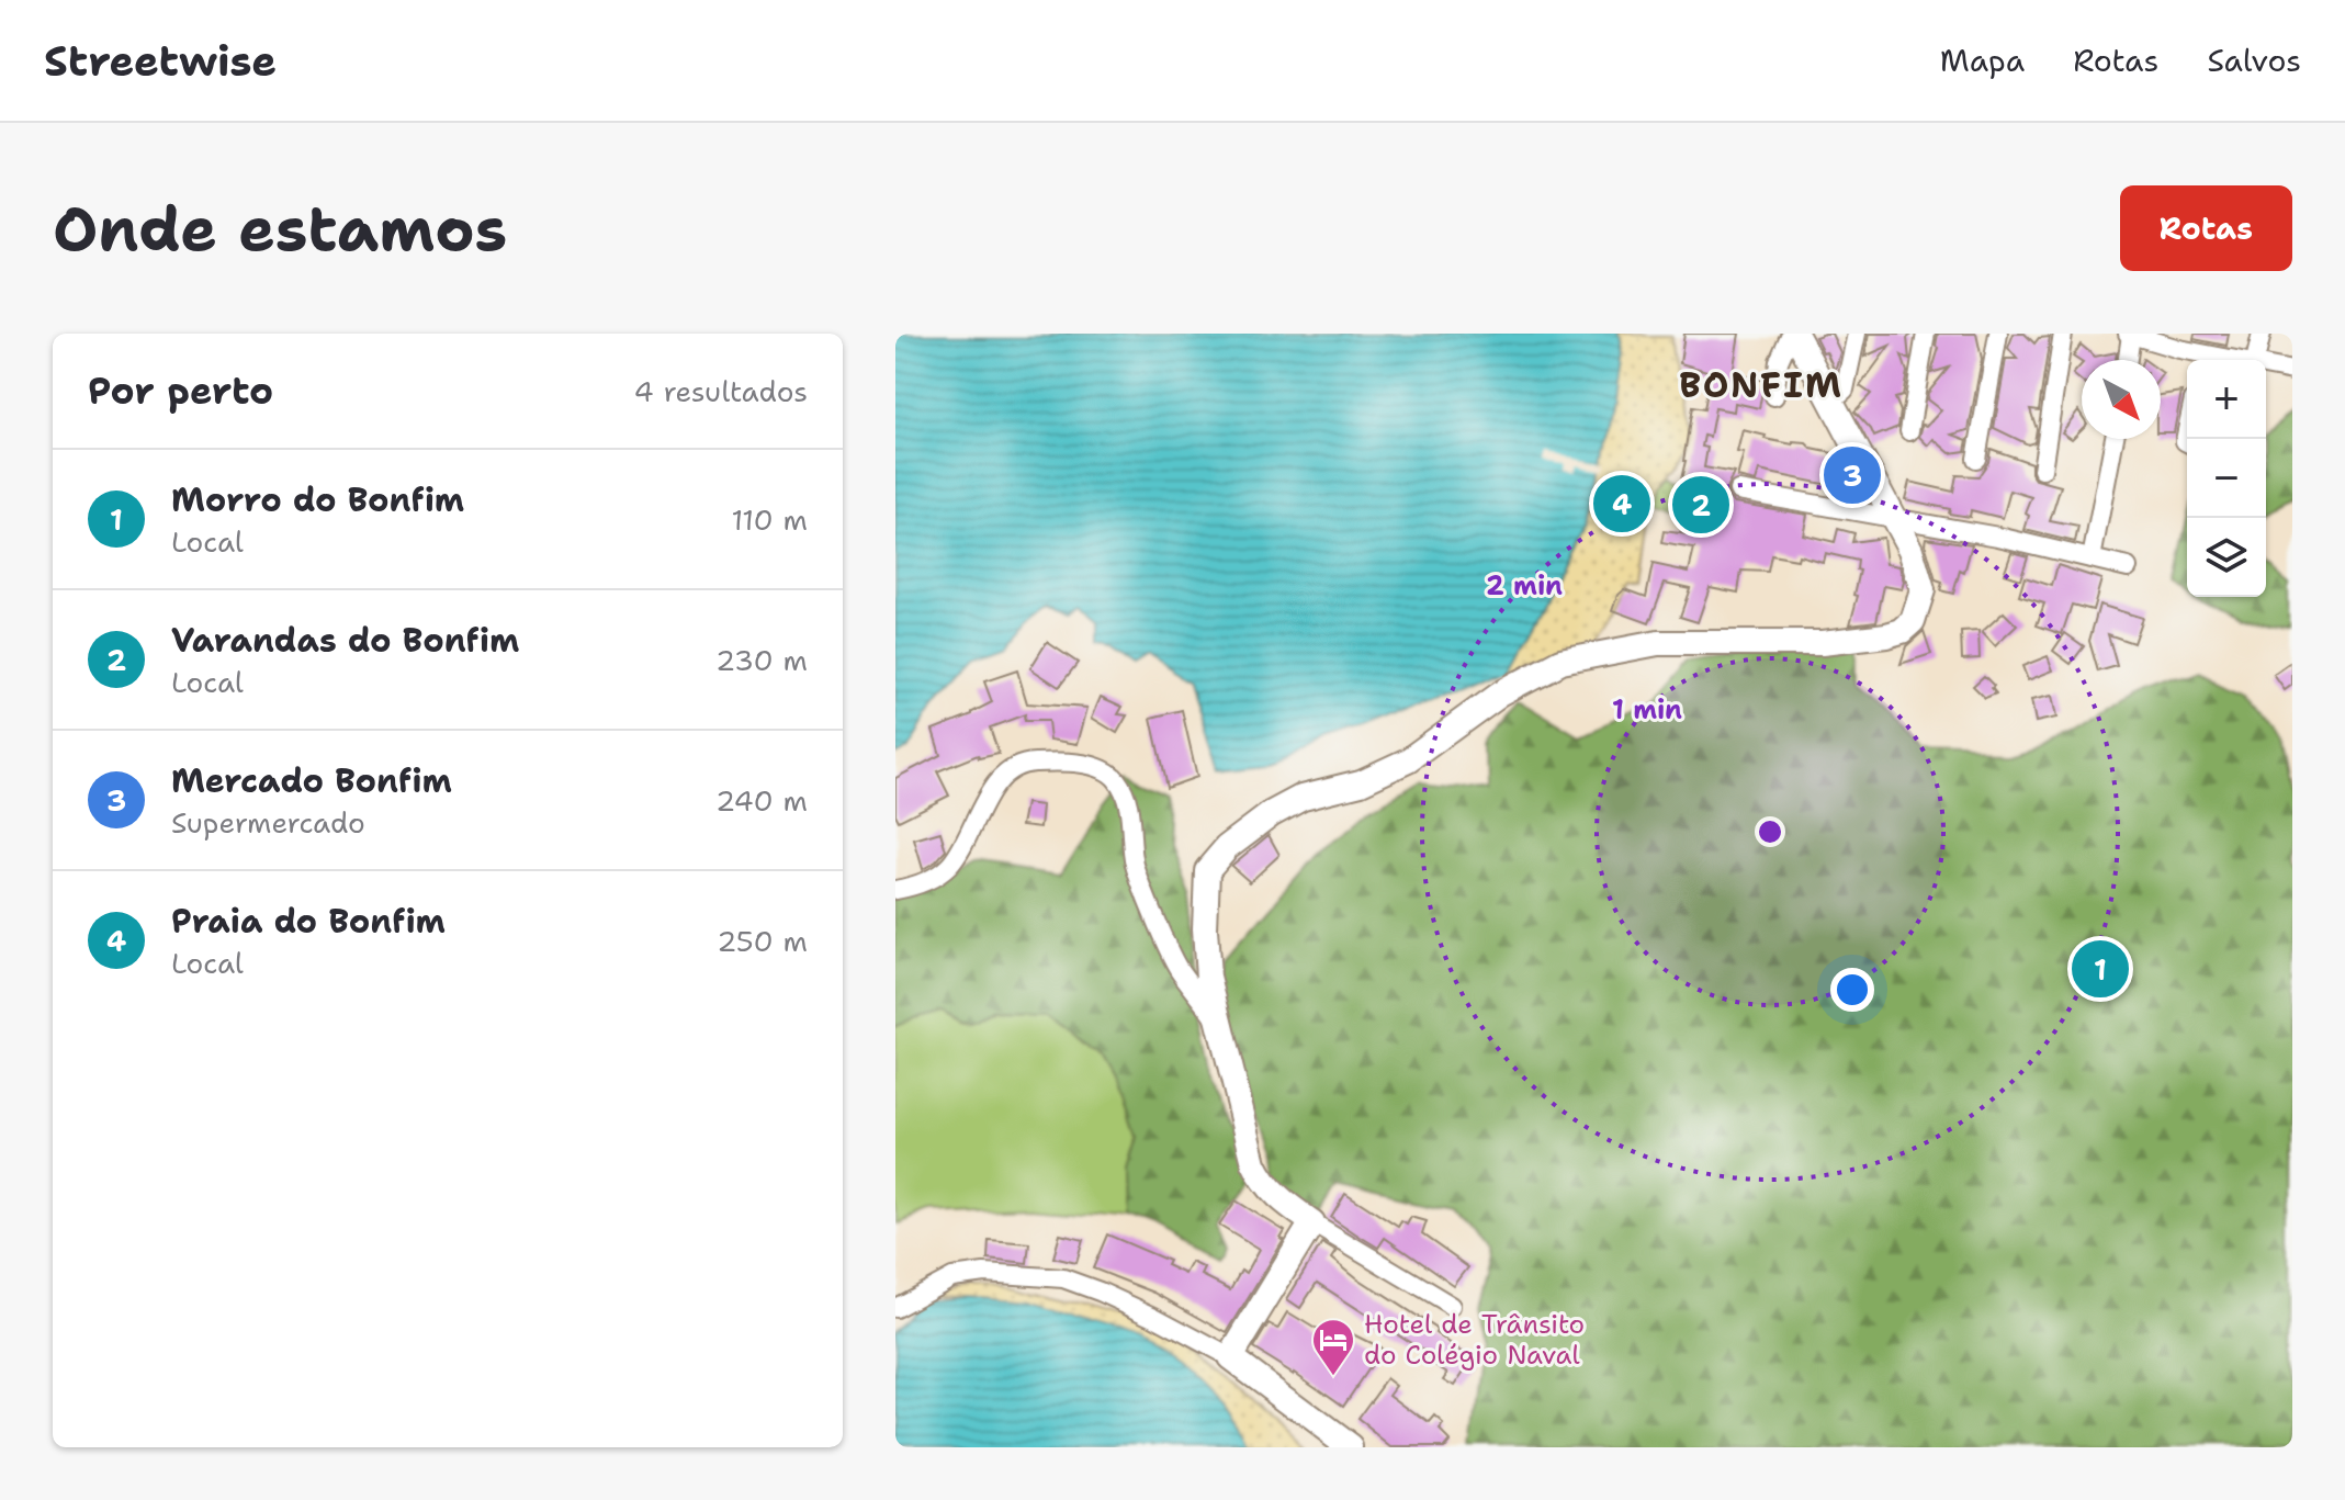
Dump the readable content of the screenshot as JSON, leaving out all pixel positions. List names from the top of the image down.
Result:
{
  "districts": ["BONFIM"],
  "places": {
    "hotel": ["Hotel de Trânsito do Colégio Naval"]
  },
  "north": "bottom right",
  "page": {
    "header": "Streetwise",
    "nav": ["Mapa", "Rotas", "Salvos"],
    "buttons": "Rotas",
    "title": "Onde estamos",
    "heading": ["Por perto", "4 resultados"],
    "map_buttons": ["+", "−"],
    "pins": [
      "3",
      "4",
      "2",
      "1"
    ],
    "list": [
      {
        "mark": "1",
        "name": "Morro do Bonfim",
        "note": "Local",
        "value": "110 m"
      },
      {
        "mark": "2",
        "name": "Varandas do Bonfim",
        "note": "Local",
        "value": "230 m"
      },
      {
        "mark": "3",
        "name": "Mercado Bonfim",
        "note": "Supermercado",
        "value": "240 m"
      },
      {
        "mark": "4",
        "name": "Praia do Bonfim",
        "note": "Local",
        "value": "250 m"
      }
    ]
  },
  "rings": ["2 min", "1 min"]
}
